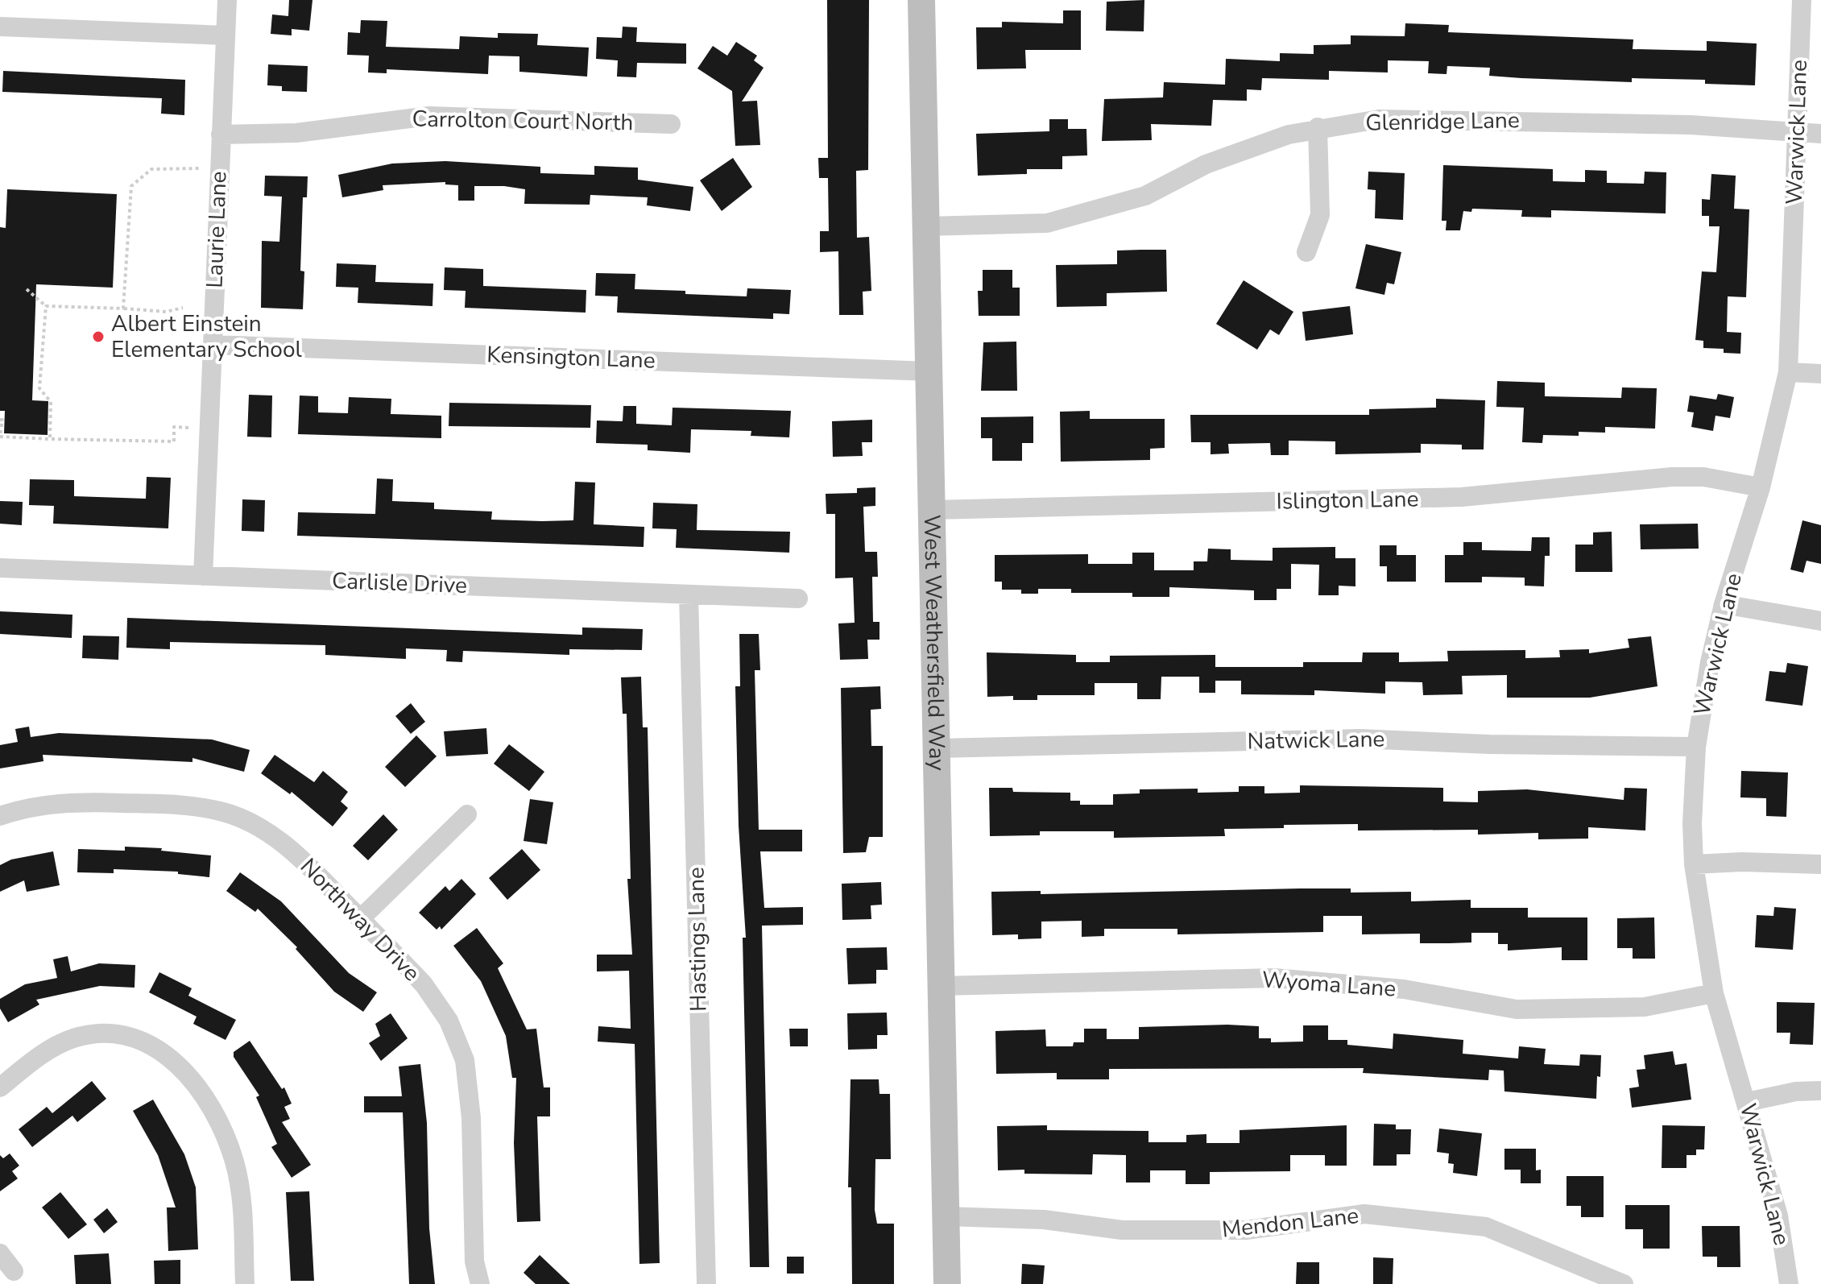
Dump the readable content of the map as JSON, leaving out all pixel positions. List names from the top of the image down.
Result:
{
  "streets": {
    "street": [
      "Carrolton Court North",
      "Glenridge Lane",
      "Warwick Lane",
      "Laurie Lane",
      "Kensington Lane",
      "Islington Lane",
      "Carlisle Drive",
      "West Weathersfield Way",
      "Natwick Lane",
      "Northway Drive",
      "Hastings Lane",
      "Wyoma Lane",
      "Mendon Lane"
    ]
  },
  "crossings": [
    ["Carrolton Court North", "Laurie Lane"],
    ["Glenridge Lane", "Warwick Lane"],
    ["Glenridge Lane", "West Weathersfield Way"],
    ["Warwick Lane", "Islington Lane"],
    ["Warwick Lane", "Natwick Lane"],
    ["Warwick Lane", "Wyoma Lane"],
    ["Laurie Lane", "Kensington Lane"],
    ["Laurie Lane", "Carlisle Drive"],
    ["Kensington Lane", "West Weathersfield Way"],
    ["Islington Lane", "West Weathersfield Way"],
    ["Carlisle Drive", "Hastings Lane"],
    ["West Weathersfield Way", "Natwick Lane"],
    ["West Weathersfield Way", "Wyoma Lane"],
    ["West Weathersfield Way", "Mendon Lane"]
  ],
  "places": ["Albert Einstein Elementary School"]
}
